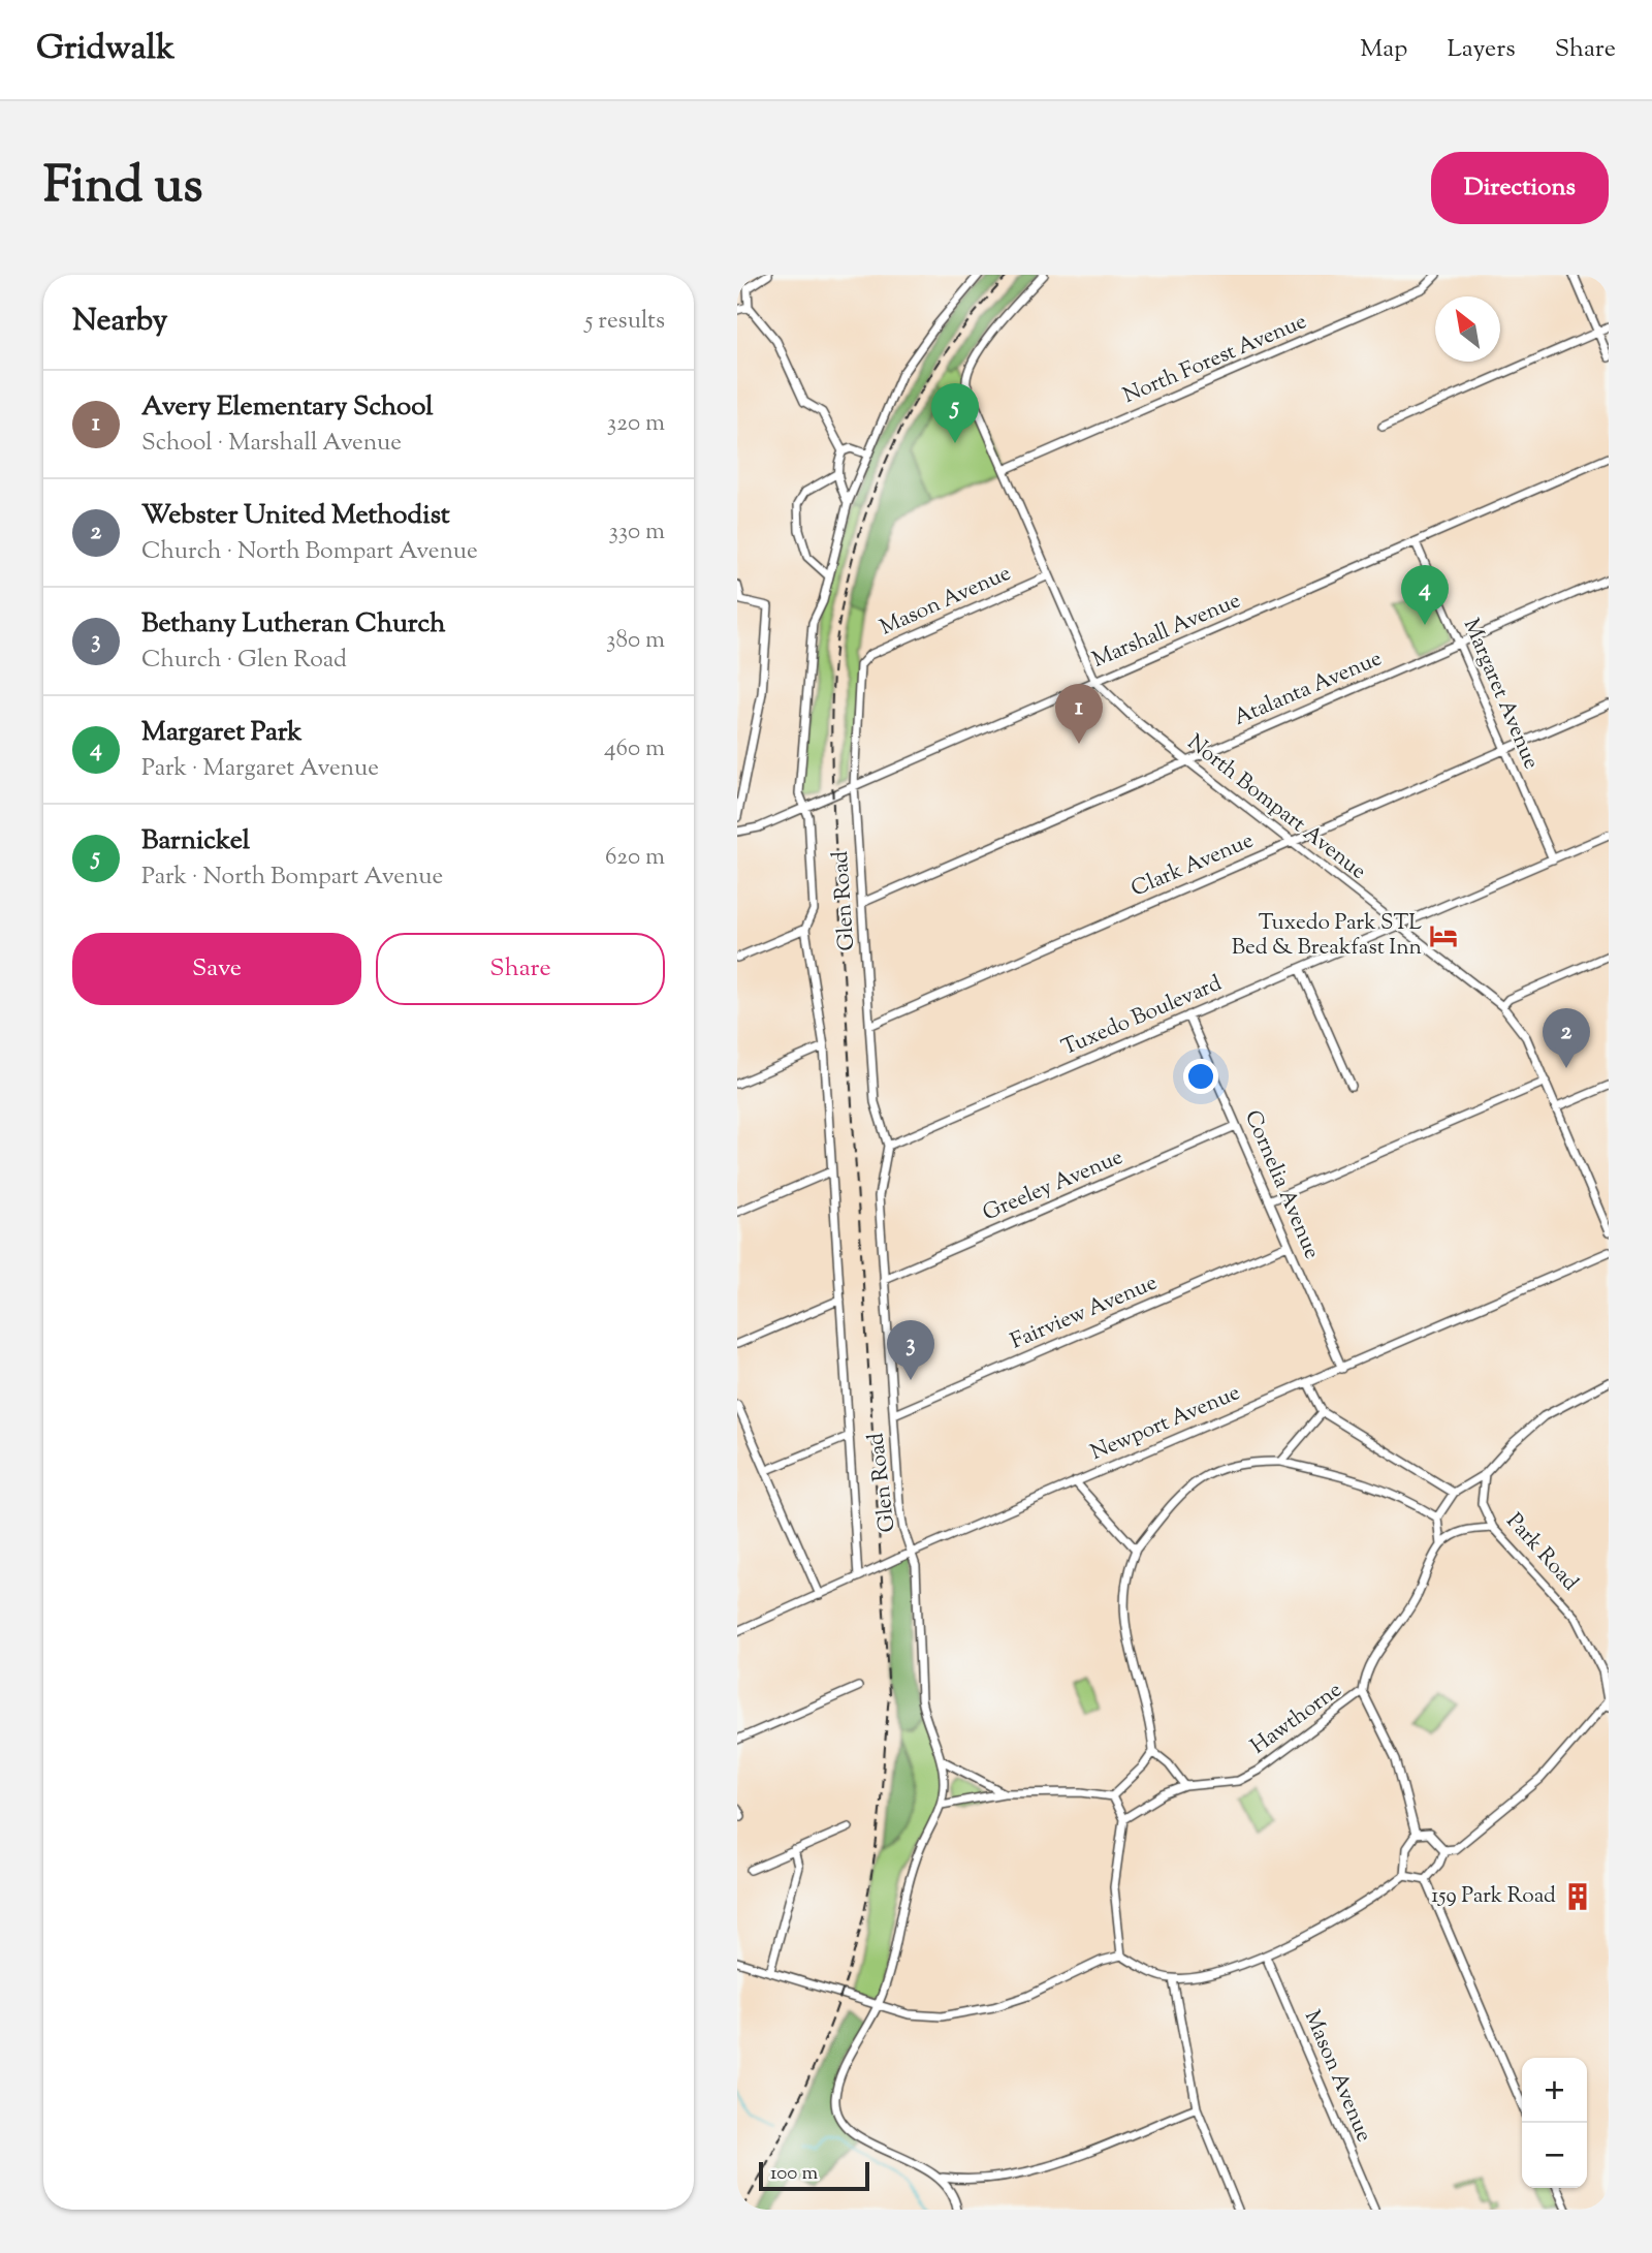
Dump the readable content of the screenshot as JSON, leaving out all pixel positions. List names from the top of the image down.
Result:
{
  "streets": {
    "street": [
      "North Forest Avenue",
      "Mason Avenue",
      "Marshall Avenue",
      "Atalanta Avenue",
      "Margaret Avenue",
      "North Bompart Avenue",
      "Clark Avenue",
      "Glen Road",
      "Tuxedo Boulevard",
      "Cornelia Avenue",
      "Greeley Avenue",
      "Fairview Avenue",
      "Newport Avenue",
      "Park Road",
      "Hawthorne"
    ]
  },
  "crossings": [
    ["North Forest Avenue", "North Bompart Avenue"],
    ["Mason Avenue", "North Bompart Avenue"],
    ["Mason Avenue", "Glen Road"],
    ["Marshall Avenue", "Margaret Avenue"],
    ["Marshall Avenue", "North Bompart Avenue"],
    ["Marshall Avenue", "Glen Road"],
    ["Atalanta Avenue", "Margaret Avenue"],
    ["Atalanta Avenue", "North Bompart Avenue"],
    ["Atalanta Avenue", "Glen Road"],
    ["Margaret Avenue", "Clark Avenue"],
    ["Margaret Avenue", "Tuxedo Boulevard"],
    ["North Bompart Avenue", "Clark Avenue"],
    ["North Bompart Avenue", "Tuxedo Boulevard"],
    ["Clark Avenue", "Glen Road"],
    ["Glen Road", "Tuxedo Boulevard"],
    ["Glen Road", "Greeley Avenue"],
    ["Glen Road", "Fairview Avenue"],
    ["Glen Road", "Newport Avenue"],
    ["Tuxedo Boulevard", "Cornelia Avenue"],
    ["Cornelia Avenue", "Greeley Avenue"],
    ["Cornelia Avenue", "Fairview Avenue"],
    ["Cornelia Avenue", "Newport Avenue"]
  ],
  "places": {
    "hotel": ["Tuxedo Park STL Bed & Breakfast Inn"],
    "building": ["159 Park Road"]
  },
  "scale_bar": "100 m",
  "north": "top left",
  "page": {
    "header": "Gridwalk",
    "nav": ["Map", "Layers", "Share"],
    "title": "Find us",
    "buttons": [
      "Directions",
      ["Save", "Share"]
    ],
    "heading": ["Nearby", "5 results"],
    "list": [
      {
        "mark": "1",
        "name": "Avery Elementary School",
        "note": "School · Marshall Avenue",
        "value": "320 m"
      },
      {
        "mark": "2",
        "name": "Webster United Methodist",
        "note": "Church · North Bompart Avenue",
        "value": "330 m"
      },
      {
        "mark": "3",
        "name": "Bethany Lutheran Church",
        "note": "Church · Glen Road",
        "value": "380 m"
      },
      {
        "mark": "4",
        "name": "Margaret Park",
        "note": "Park · Margaret Avenue",
        "value": "460 m"
      },
      {
        "mark": "5",
        "name": "Barnickel",
        "note": "Park · North Bompart Avenue",
        "value": "620 m"
      }
    ],
    "pins": [
      "5",
      "4",
      "1",
      "2",
      "3"
    ],
    "map_buttons": ["+", "−"],
    "scale": "100 m"
  }
}
